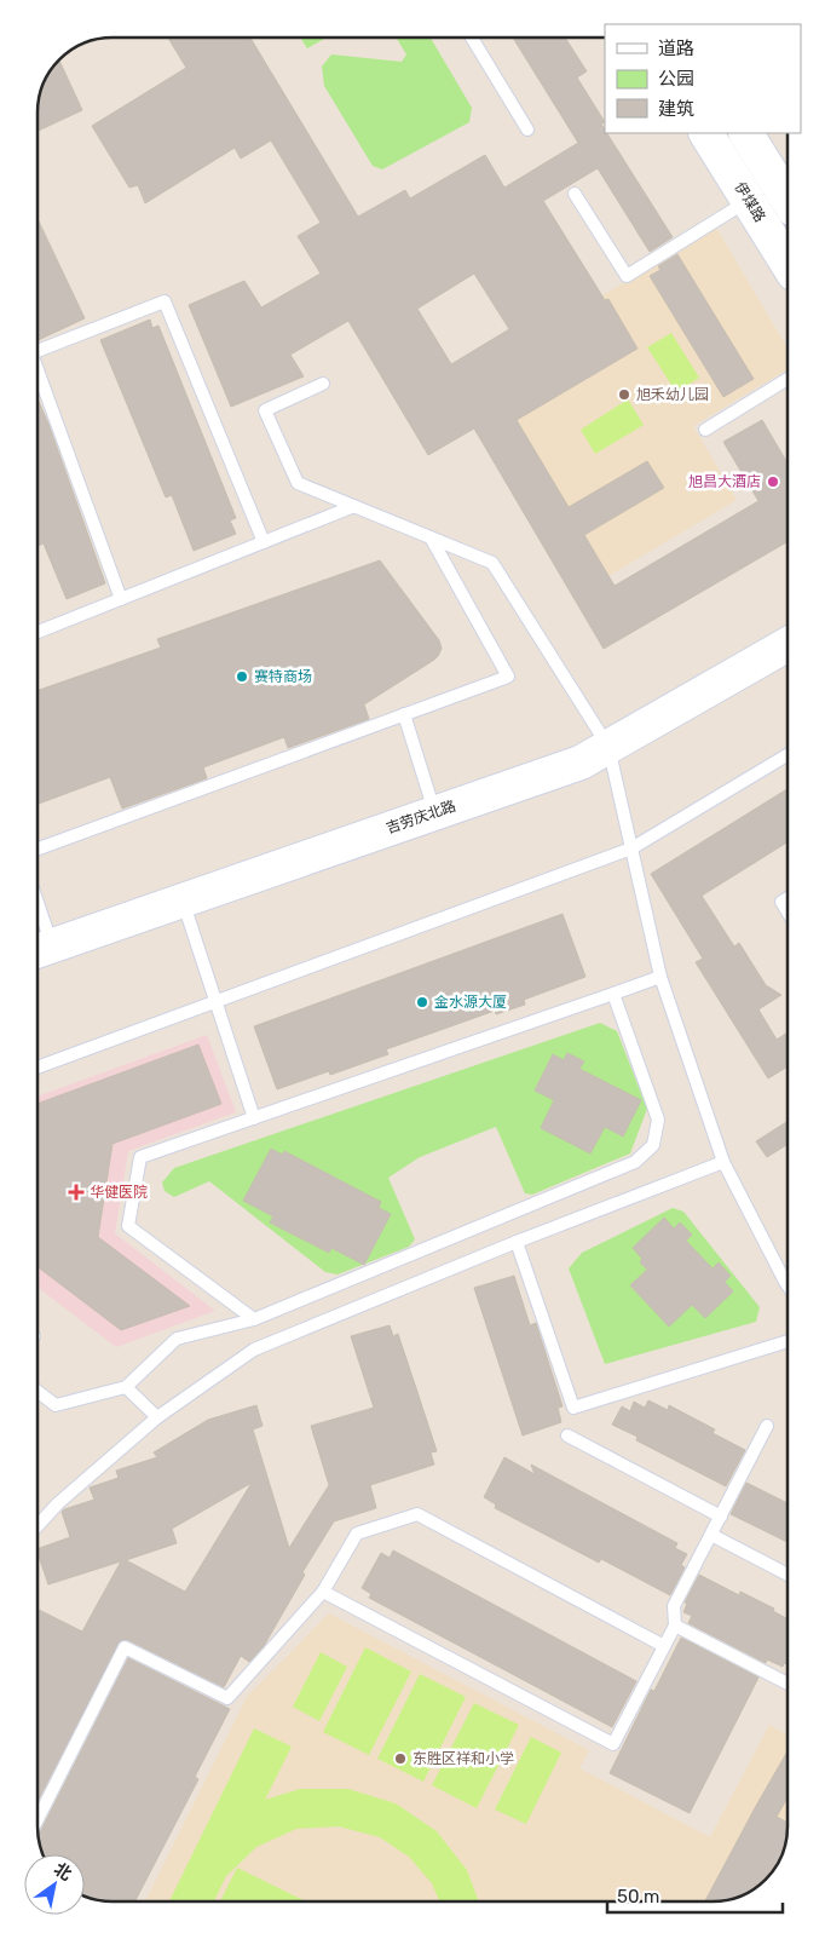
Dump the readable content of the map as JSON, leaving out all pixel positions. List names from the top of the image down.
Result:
{
  "streets": {
    "main road": ["伊煤路", "吉劳庆北路"]
  },
  "places": {
    "other": [
      "旭禾幼儿园",
      "旭昌大酒店",
      "赛特商场",
      "金水源大厦",
      "东胜区祥和小学"
    ],
    "health": ["华健医院"]
  },
  "legend": ["道路", "公园", "建筑"],
  "scale_bar": "50 m",
  "north": "top right"
}
